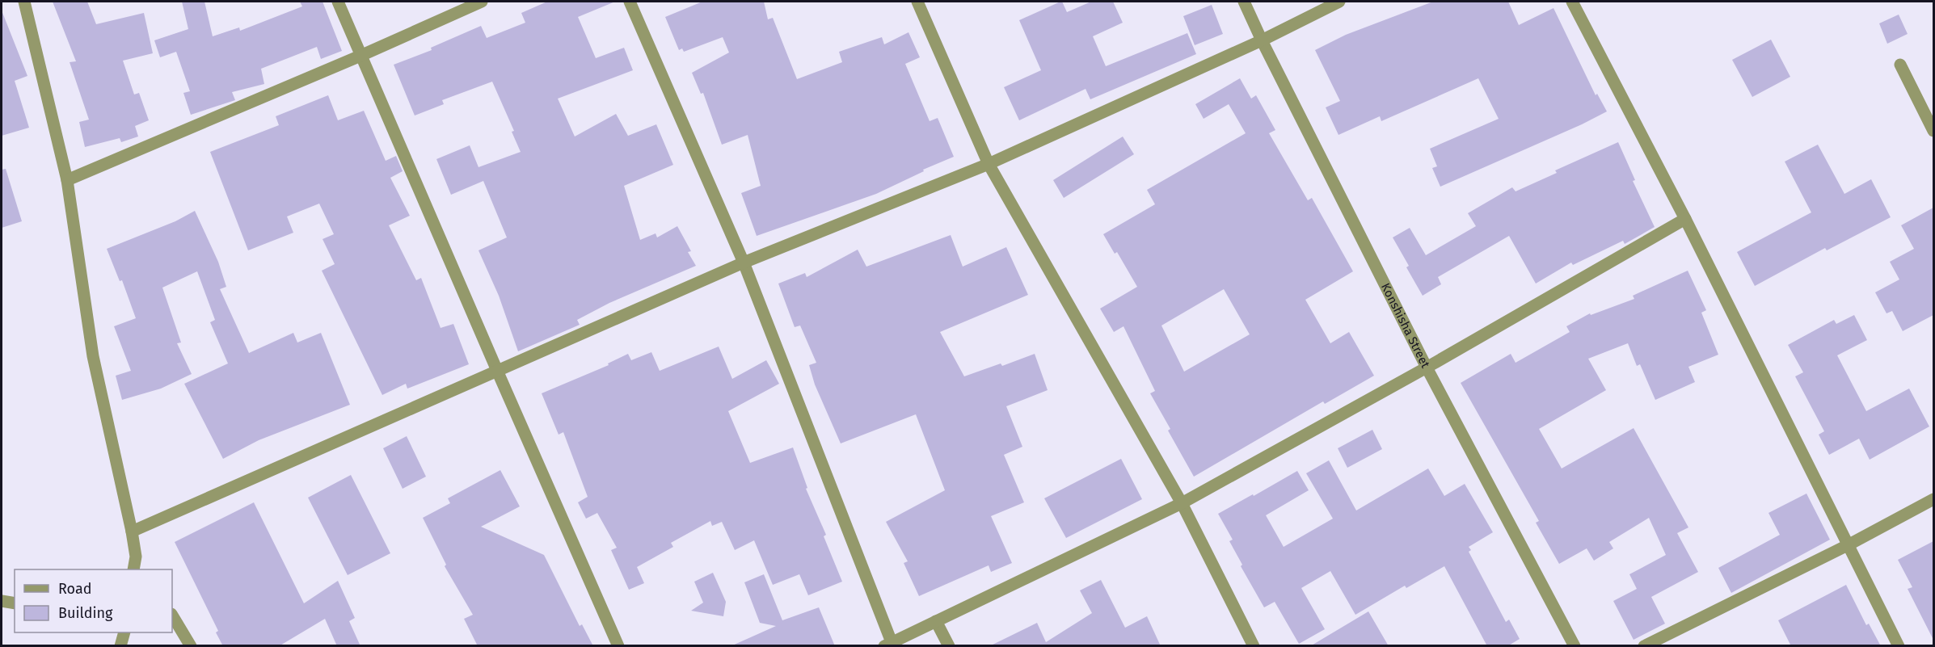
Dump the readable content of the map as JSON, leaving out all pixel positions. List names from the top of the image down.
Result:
{
  "streets": {
    "street": ["Konshisha Street"]
  },
  "legend": ["Road", "Building"]
}
